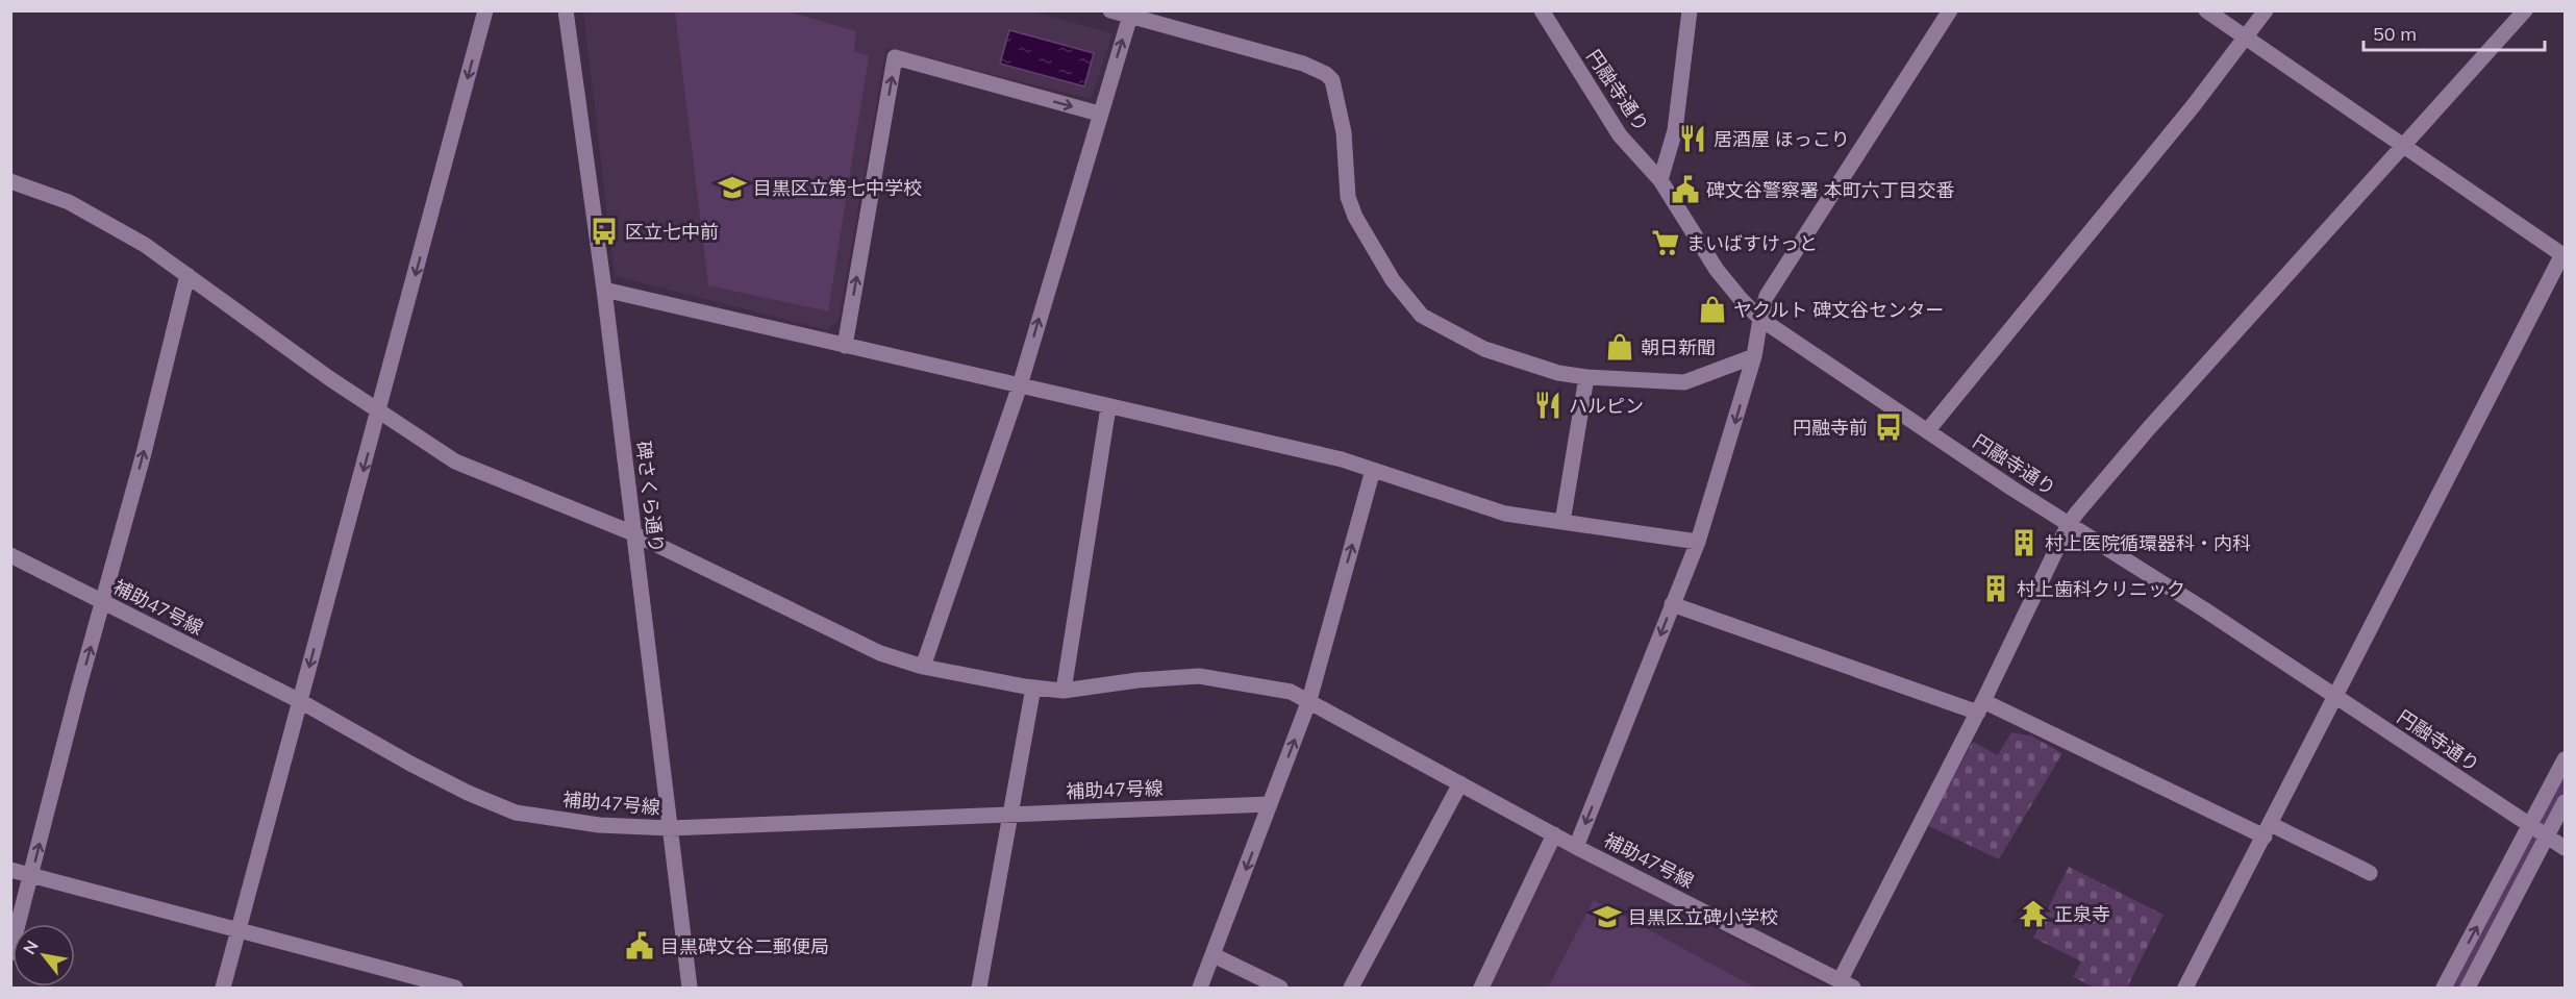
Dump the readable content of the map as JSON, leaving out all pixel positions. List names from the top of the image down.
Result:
{
  "streets": {
    "street": ["円融寺通り", "碑さくら通り", "補助47号線"]
  },
  "crossings": [
    ["碑さくら通り", "補助47号線"]
  ],
  "places": {
    "restaurant": ["居酒屋 ほっこり", "ハルピン"],
    "school or university": ["目黒区立第七中学校", "目黒区立碑小学校"],
    "public building": ["碑文谷警察署 本町六丁目交番", "目黒碑文谷二郵便局"],
    "bus stop": ["区立七中前", "円融寺前"],
    "supermarket": ["まいばすけっと"],
    "shop": ["ヤクルト 碑文谷センター", "朝日新聞"],
    "building": ["村上医院循環器科・内科", "村上歯科クリニック"],
    "temple": ["正泉寺"]
  },
  "scale_bar": "50 m",
  "north": "top left"
}
